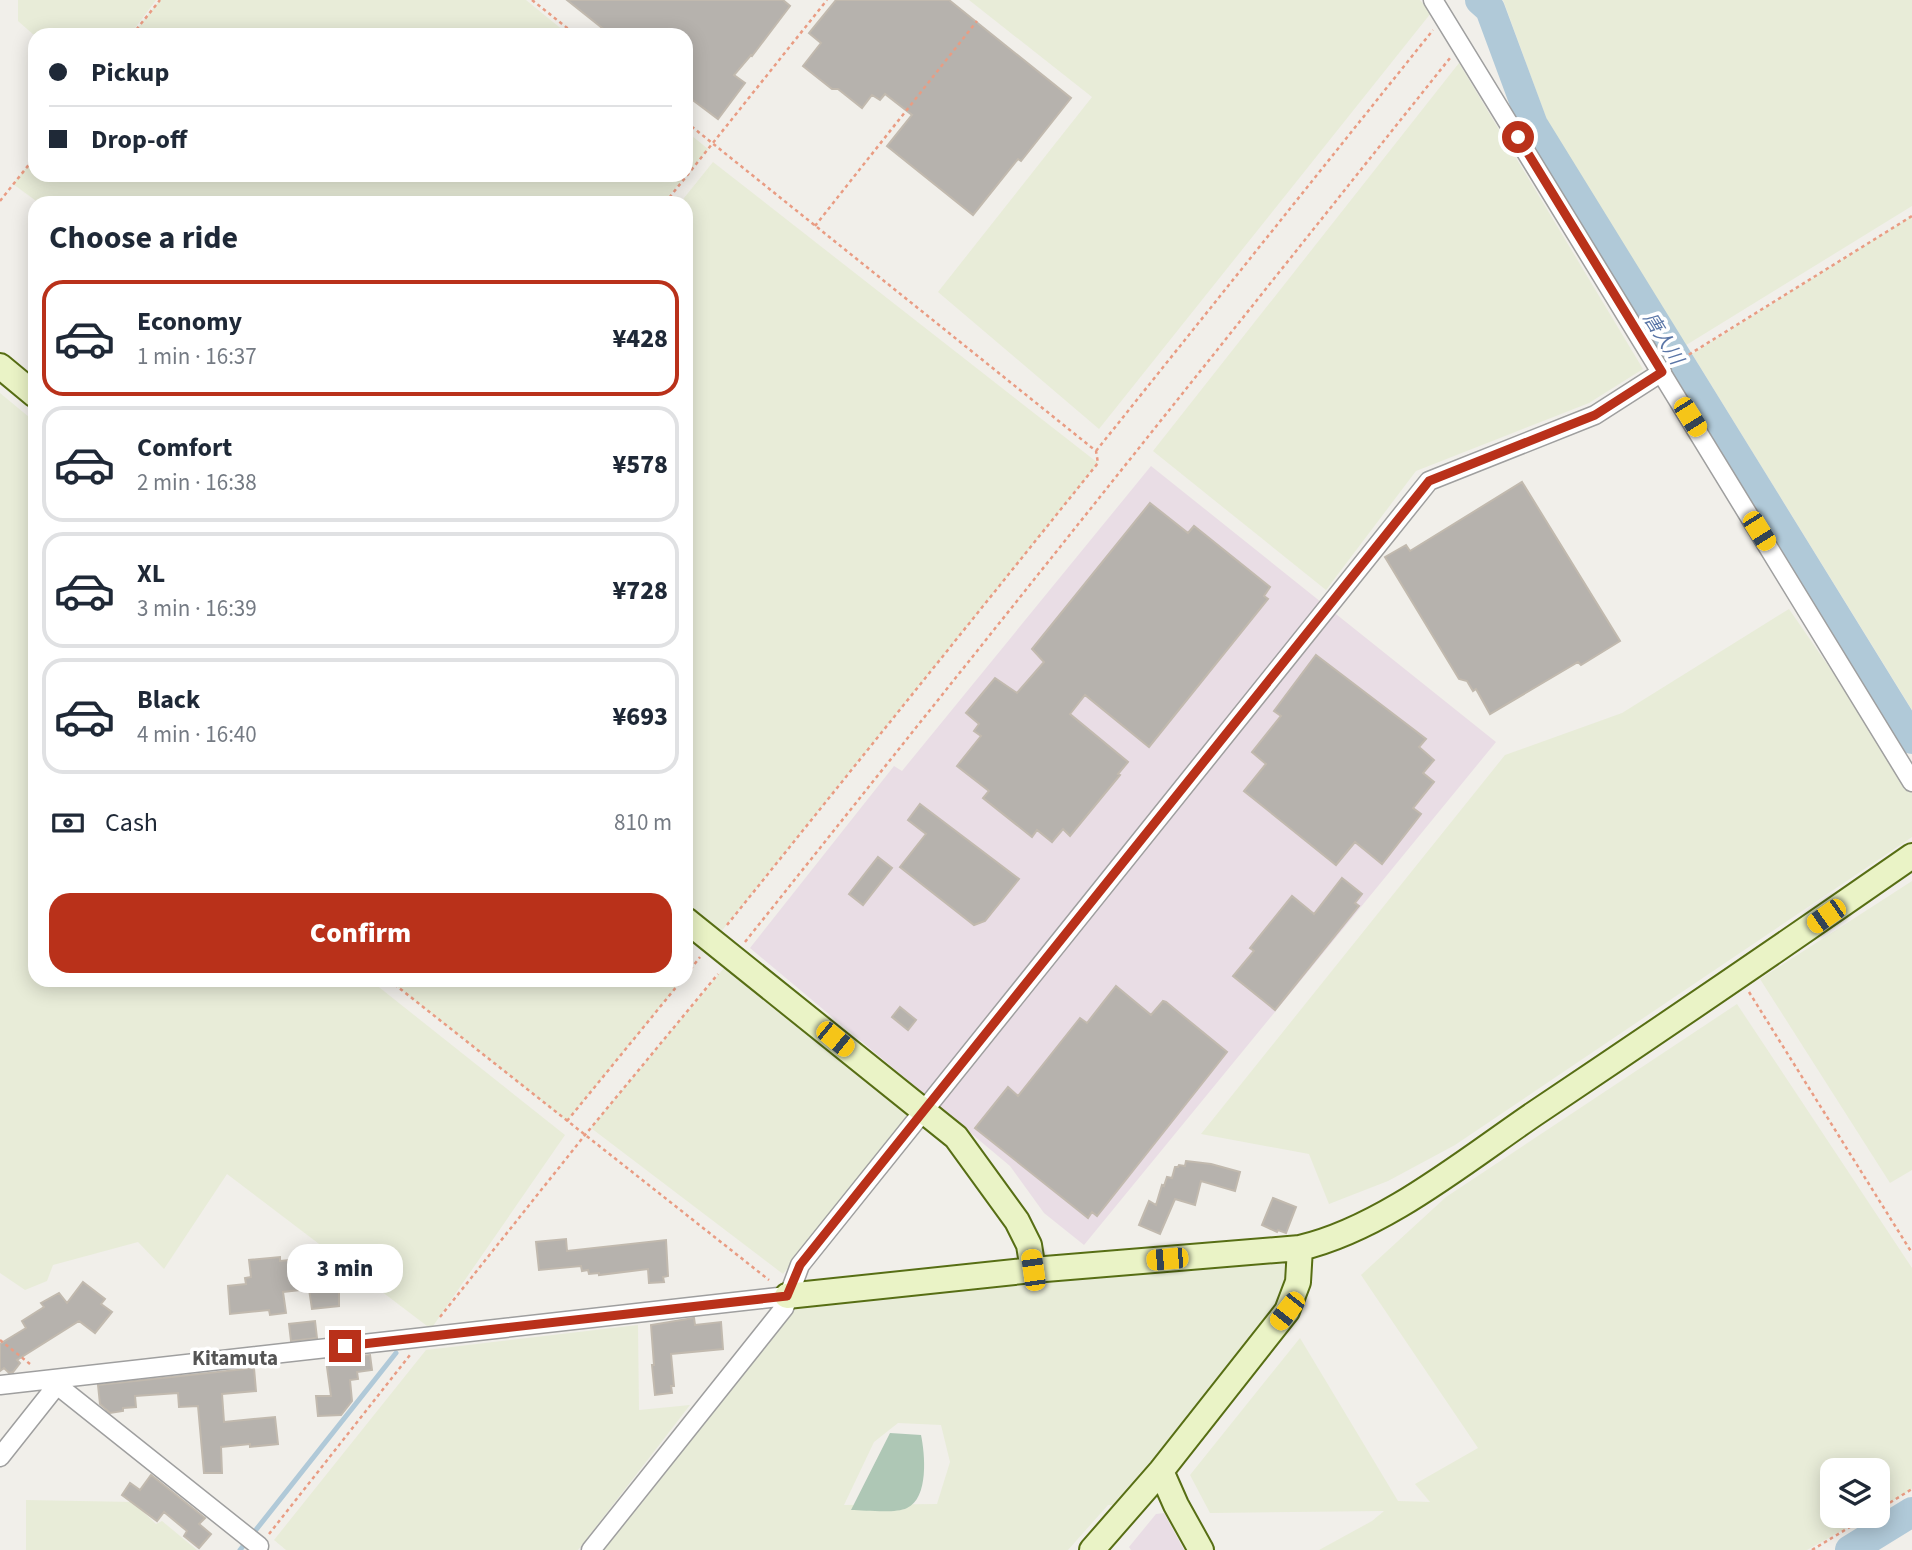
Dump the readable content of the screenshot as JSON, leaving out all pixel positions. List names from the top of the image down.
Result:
{
  "districts": ["Kitamuta"],
  "water": ["唐人川"],
  "page": {
    "banner": ["Pickup", "Drop-off"],
    "heading": "Choose a ride",
    "list": [
      {
        "name": "Economy",
        "note": "1 min · 16:37",
        "value": "¥428"
      },
      {
        "name": "Comfort",
        "note": "2 min · 16:38",
        "value": "¥578"
      },
      {
        "name": "XL",
        "note": "3 min · 16:39",
        "value": "¥728"
      },
      {
        "name": "Black",
        "note": "4 min · 16:40",
        "value": "¥693"
      }
    ],
    "pay": ["Cash", "810 m"],
    "buttons": "Confirm",
    "bubble": "3 min"
  }
}
